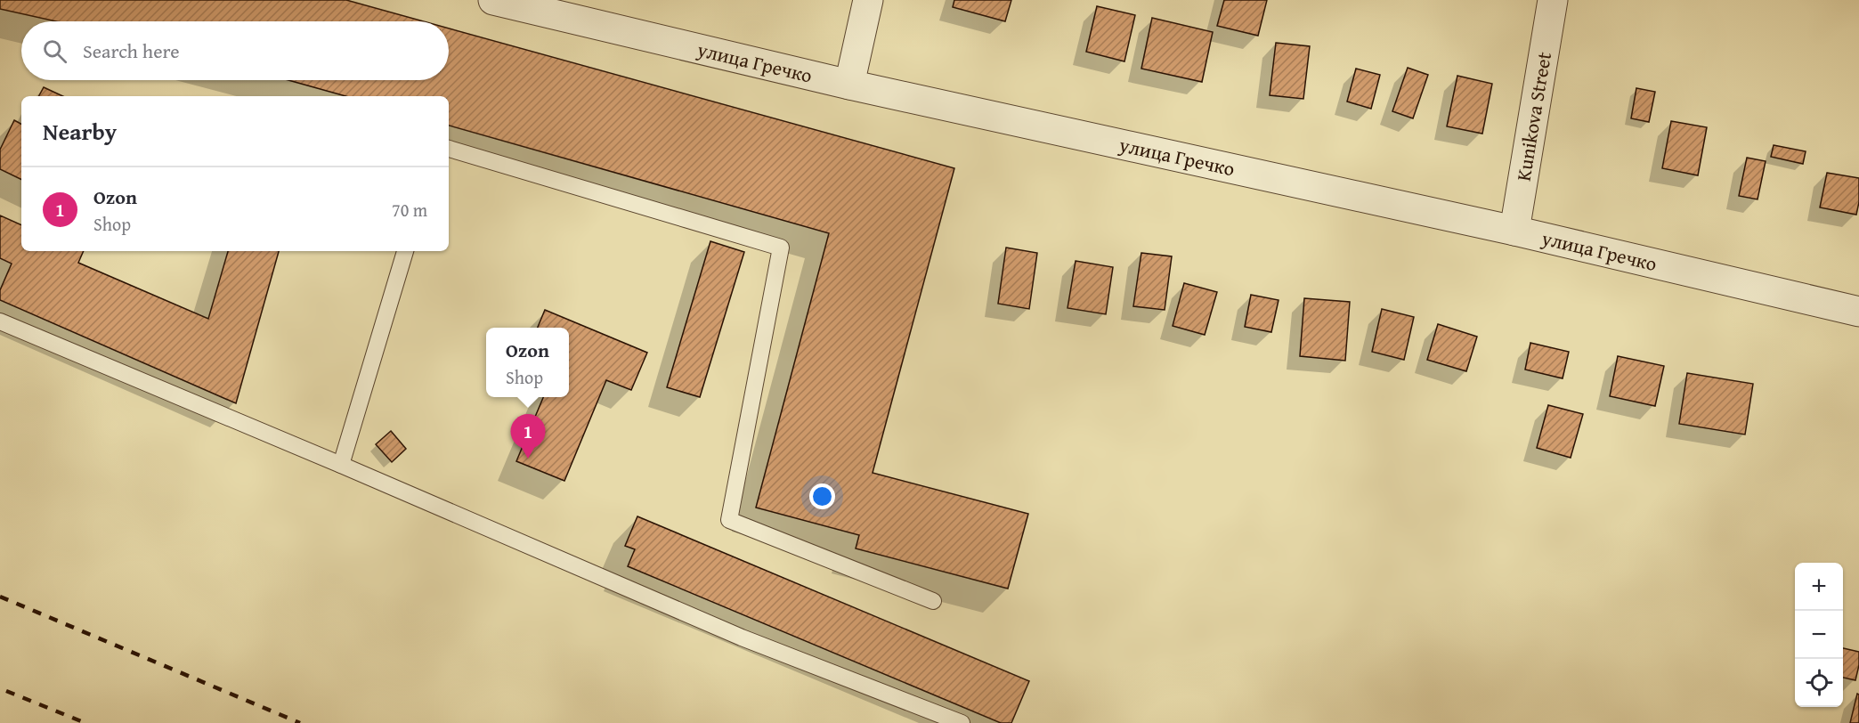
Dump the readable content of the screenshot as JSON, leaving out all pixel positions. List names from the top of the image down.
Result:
{
  "streets": {
    "street": ["улица Гречко", "Kunikova Street"]
  },
  "crossings": [
    ["улица Гречко", "Kunikova Street"]
  ],
  "page": {
    "search": "Search here",
    "heading": "Nearby",
    "list": [
      {
        "mark": "1",
        "name": "Ozon",
        "note": "Shop",
        "value": "70 m"
      }
    ],
    "popup": ["Ozon", "Shop"],
    "pins": "1",
    "map_buttons": ["+", "−"]
  }
}
